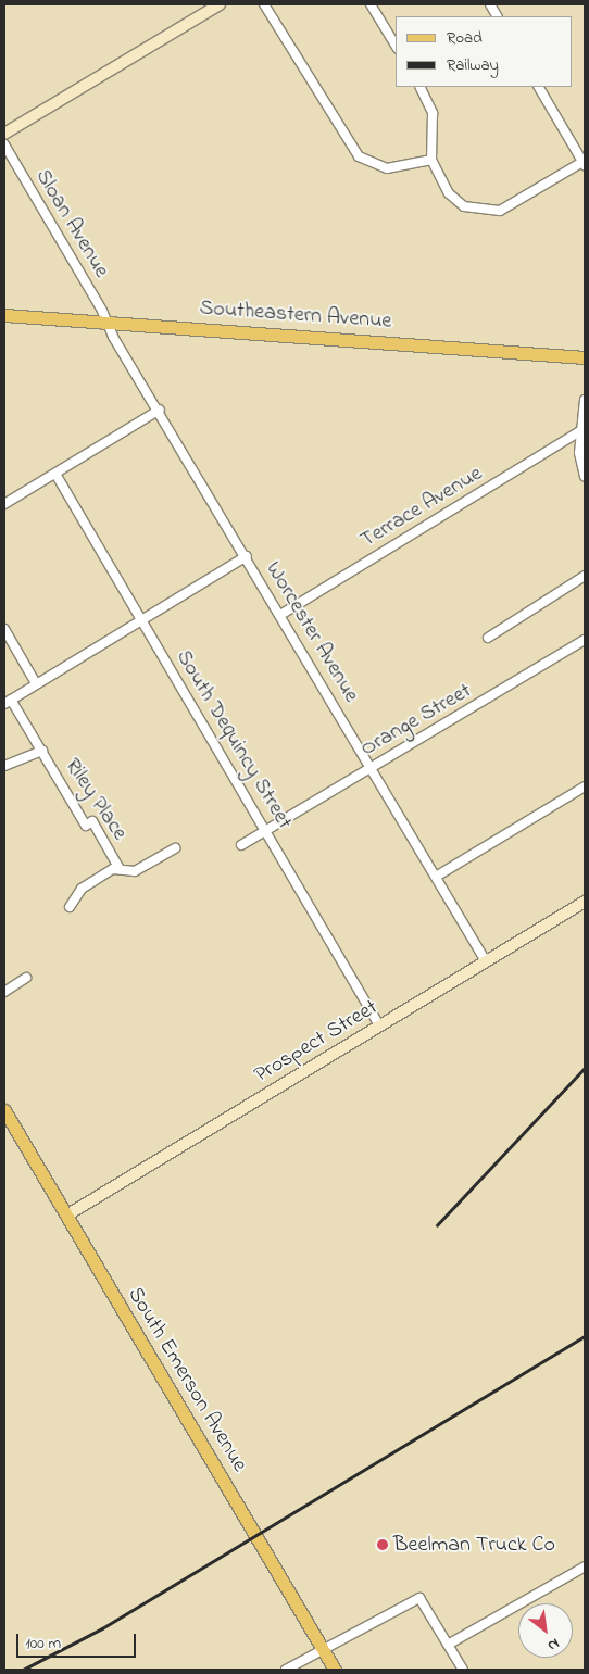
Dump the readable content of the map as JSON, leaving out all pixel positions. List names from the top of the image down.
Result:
{
  "streets": {
    "main road": ["Southeastern Avenue", "Prospect Street", "South Emerson Avenue"],
    "street": [
      "Sloan Avenue",
      "Terrace Avenue",
      "Worcester Avenue",
      "Orange Street",
      "South Dequincy Street",
      "Riley Place"
    ]
  },
  "crossings": [
    ["Sloan Avenue", "Southeastern Avenue"],
    ["Sloan Avenue", "Worcester Avenue"],
    ["Southeastern Avenue", "Worcester Avenue"],
    ["Terrace Avenue", "Worcester Avenue"],
    ["Worcester Avenue", "Orange Street"],
    ["Worcester Avenue", "Prospect Street"],
    ["Orange Street", "South Dequincy Street"],
    ["South Dequincy Street", "Prospect Street"],
    ["Prospect Street", "South Emerson Avenue"]
  ],
  "places": ["Beelman Truck Co"],
  "legend": ["Road", "Railway"],
  "scale_bar": "100 m",
  "north": "bottom right"
}
